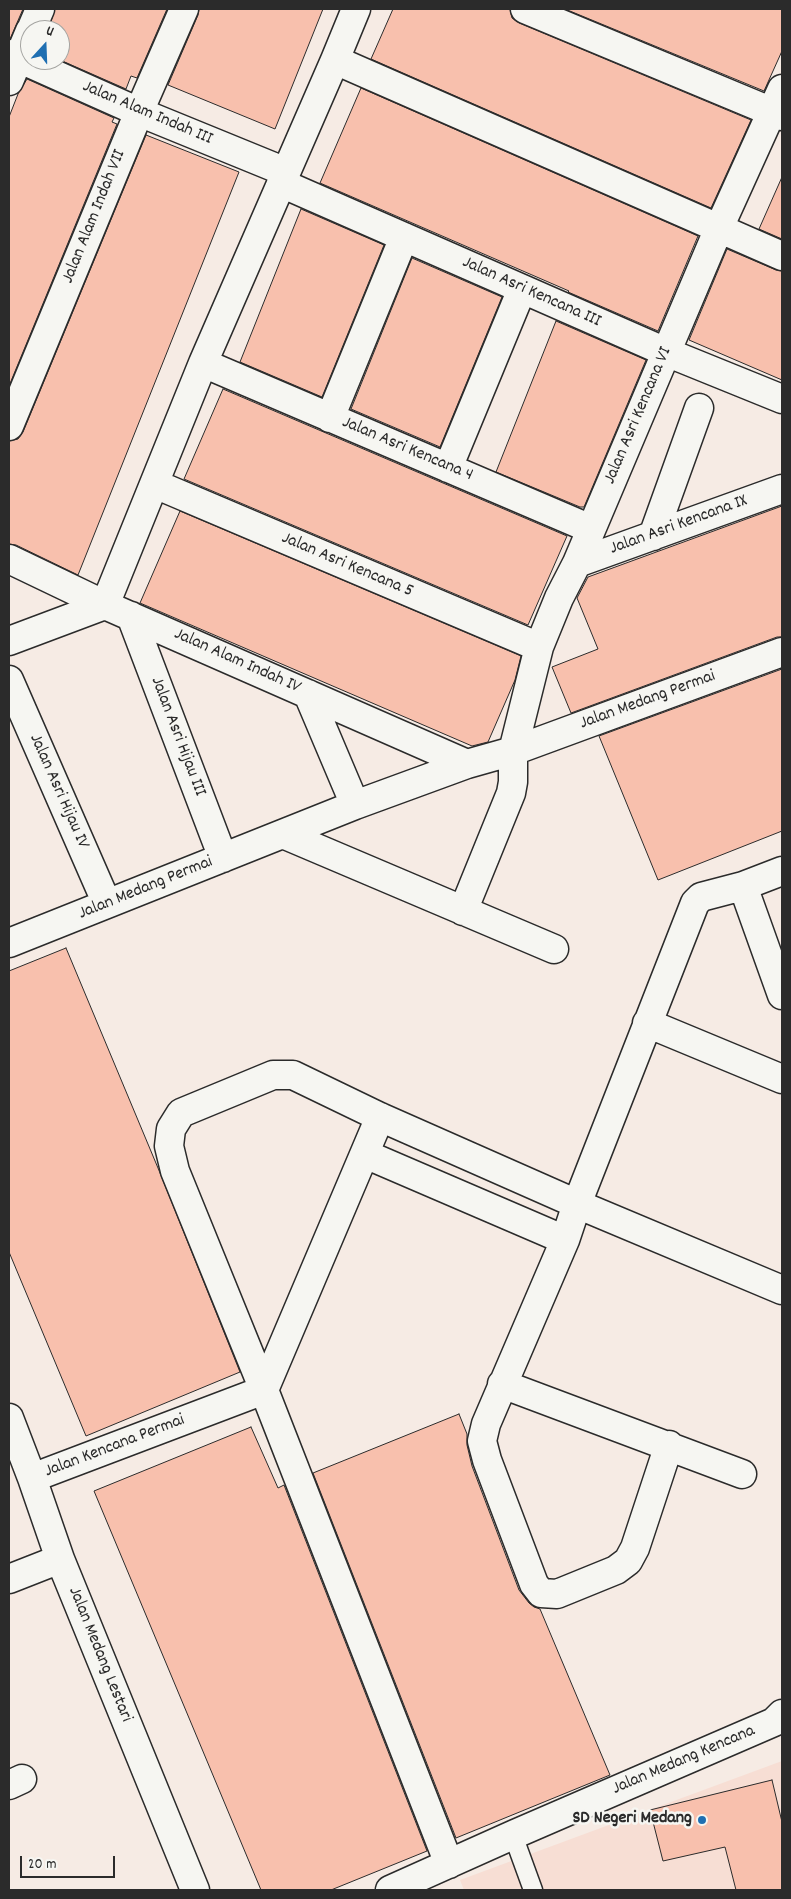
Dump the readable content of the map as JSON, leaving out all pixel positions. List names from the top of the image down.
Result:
{
  "streets": {
    "street": [
      "Jalan Alam Indah III",
      "Jalan Alam Indah VII",
      "Jalan Asri Kencana III",
      "Jalan Asri Kencana VI",
      "Jalan Asri Kencana 4",
      "Jalan Asri Kencana IX",
      "Jalan Asri Kencana 5",
      "Jalan Alam Indah IV",
      "Jalan Medang Permai",
      "Jalan Asri Hijau III",
      "Jalan Asri Hijau IV",
      "Jalan Kencana Permai",
      "Jalan Medang Lestari",
      "Jalan Medang Kencana"
    ]
  },
  "crossings": [
    ["Jalan Alam Indah III", "Jalan Alam Indah VII"],
    ["Jalan Alam Indah III", "Jalan Asri Kencana III"],
    ["Jalan Asri Kencana III", "Jalan Asri Kencana VI"],
    ["Jalan Asri Kencana VI", "Jalan Asri Kencana 4"],
    ["Jalan Asri Kencana VI", "Jalan Asri Kencana IX"],
    ["Jalan Asri Kencana VI", "Jalan Asri Kencana 5"],
    ["Jalan Asri Kencana VI", "Jalan Medang Permai"],
    ["Jalan Alam Indah IV", "Jalan Medang Permai"],
    ["Jalan Alam Indah IV", "Jalan Asri Hijau III"],
    ["Jalan Medang Permai", "Jalan Asri Hijau III"],
    ["Jalan Medang Permai", "Jalan Asri Hijau IV"],
    ["Jalan Kencana Permai", "Jalan Medang Lestari"]
  ],
  "places": ["SD Negeri Medang"],
  "scale_bar": "20 m",
  "north": "top"
}
